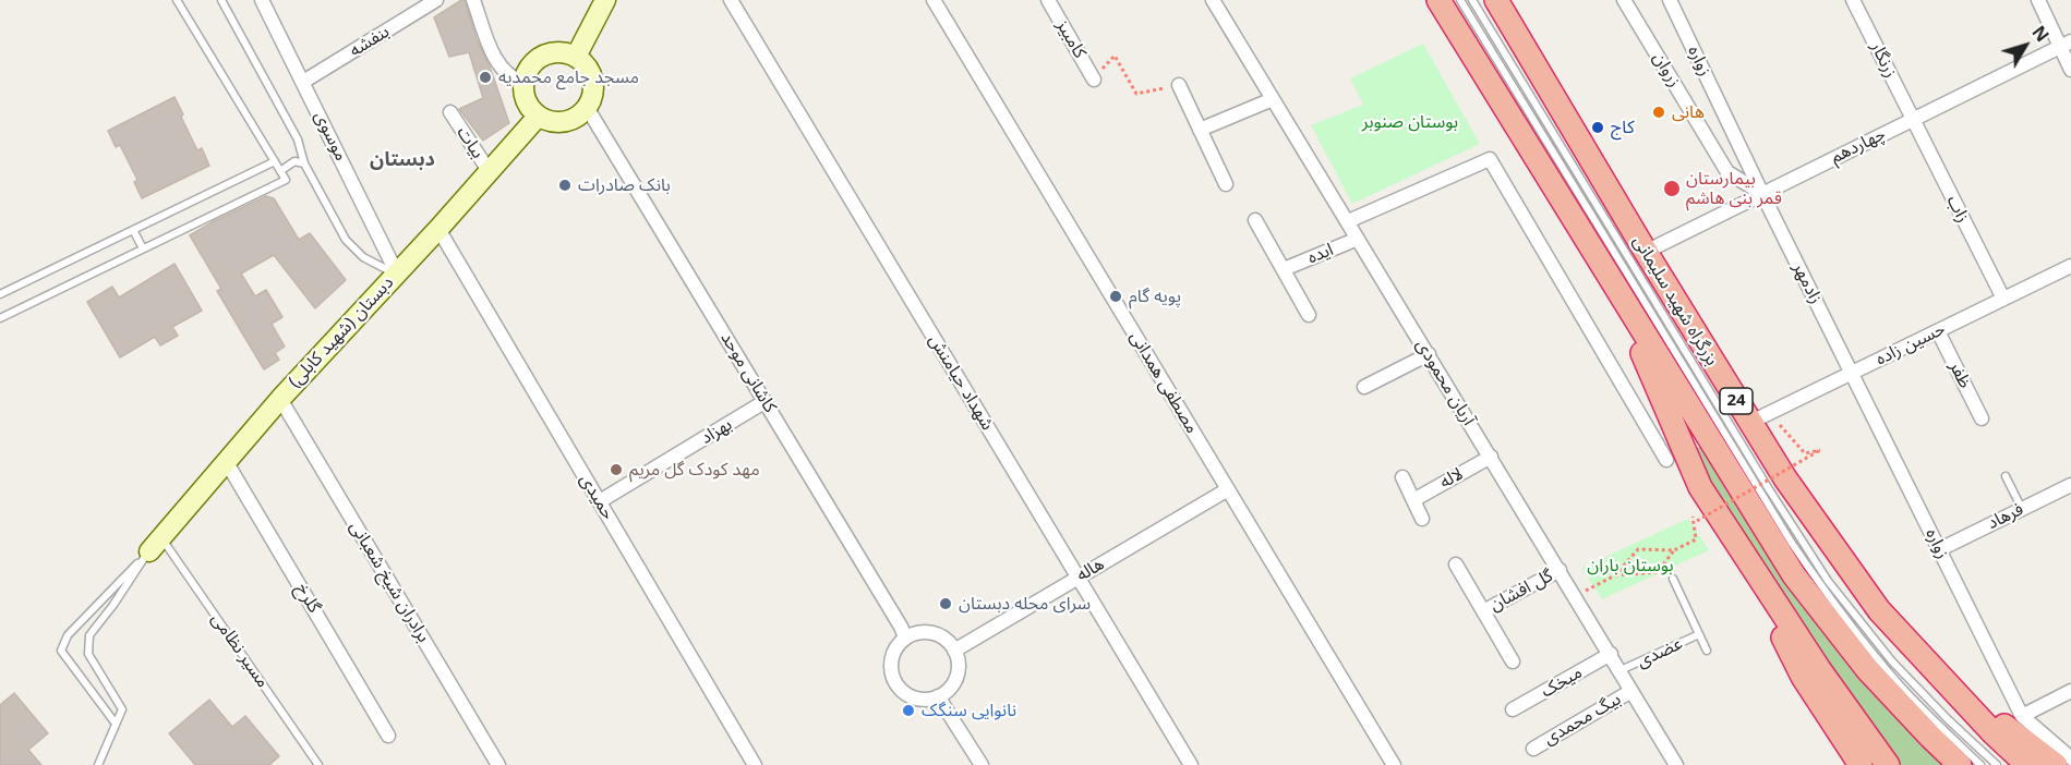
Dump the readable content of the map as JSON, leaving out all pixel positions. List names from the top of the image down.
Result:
{
  "streets": {
    "highway": ["بزرگراه شهید سلیمانی", "24"],
    "main road": ["دبستان (شهید کابلی)"],
    "street": [
      "کامبیز",
      "بنفشه",
      "زرنگار",
      "زواره",
      "زروان",
      "موسوی",
      "بیات",
      "چهاردهم",
      "زاب",
      "ایده",
      "زادمهر",
      "حسین زاده",
      "کاشانی موحد",
      "ظفر",
      "شهداد حیامنش",
      "مصطفی همدانی",
      "آریان محمودی",
      "بهزاد",
      "لاله",
      "حمیدی",
      "فرهاد",
      "هاله",
      "برادران شیخ شعبانی",
      "گل افشان",
      "گلرخ",
      "میخک",
      "بیگ محمدی"
    ],
    "lane": ["مسیر نظامی", "عضدی"]
  },
  "crossings": [
    ["بنفشه", "موسوی"],
    ["زرنگار", "چهاردهم"],
    ["زرنگار", "زاب"],
    ["زواره", "زروان"],
    ["زواره", "چهاردهم"],
    ["زواره", "زادمهر"],
    ["زواره", "حسین زاده"],
    ["زواره", "فرهاد"],
    ["زروان", "چهاردهم"],
    ["زروان", "زادمهر"],
    ["موسوی", "دبستان (شهید کابلی)"],
    ["بیات", "دبستان (شهید کابلی)"],
    ["چهاردهم", "زاب"],
    ["چهاردهم", "زادمهر"],
    ["چهاردهم", "بزرگراه شهید سلیمانی"],
    ["زاب", "حسین زاده"],
    ["ایده", "آریان محمودی"],
    ["زادمهر", "حسین زاده"],
    ["بزرگراه شهید سلیمانی", "حسین زاده"],
    ["دبستان (شهید کابلی)", "کاشانی موحد"],
    ["دبستان (شهید کابلی)", "حمیدی"],
    ["دبستان (شهید کابلی)", "برادران شیخ شعبانی"],
    ["دبستان (شهید کابلی)", "گلرخ"],
    ["دبستان (شهید کابلی)", "مسیر نظامی"],
    ["حسین زاده", "ظفر"],
    ["کاشانی موحد", "بهزاد"],
    ["کاشانی موحد", "هاله"],
    ["شهداد حیامنش", "هاله"],
    ["مصطفی همدانی", "هاله"],
    ["آریان محمودی", "لاله"],
    ["آریان محمودی", "گل افشان"],
    ["آریان محمودی", "عضدی"],
    ["آریان محمودی", "میخک"],
    ["آریان محمودی", "بیگ محمدی"],
    ["بهزاد", "حمیدی"]
  ],
  "districts": ["دبستان"],
  "parks": ["بوستان صنوبر", "بوستان باران"],
  "places": [
    "مسجد جامع محمدیه",
    "هانی",
    "کاج",
    "بانک صادرات",
    "بیمارستان قمر بنی هاشم",
    "پویه گام",
    "مهد کودک گل مریم",
    "سرای محله دبستان",
    "نانوایی سنگک"
  ],
  "north": "top right"
}
